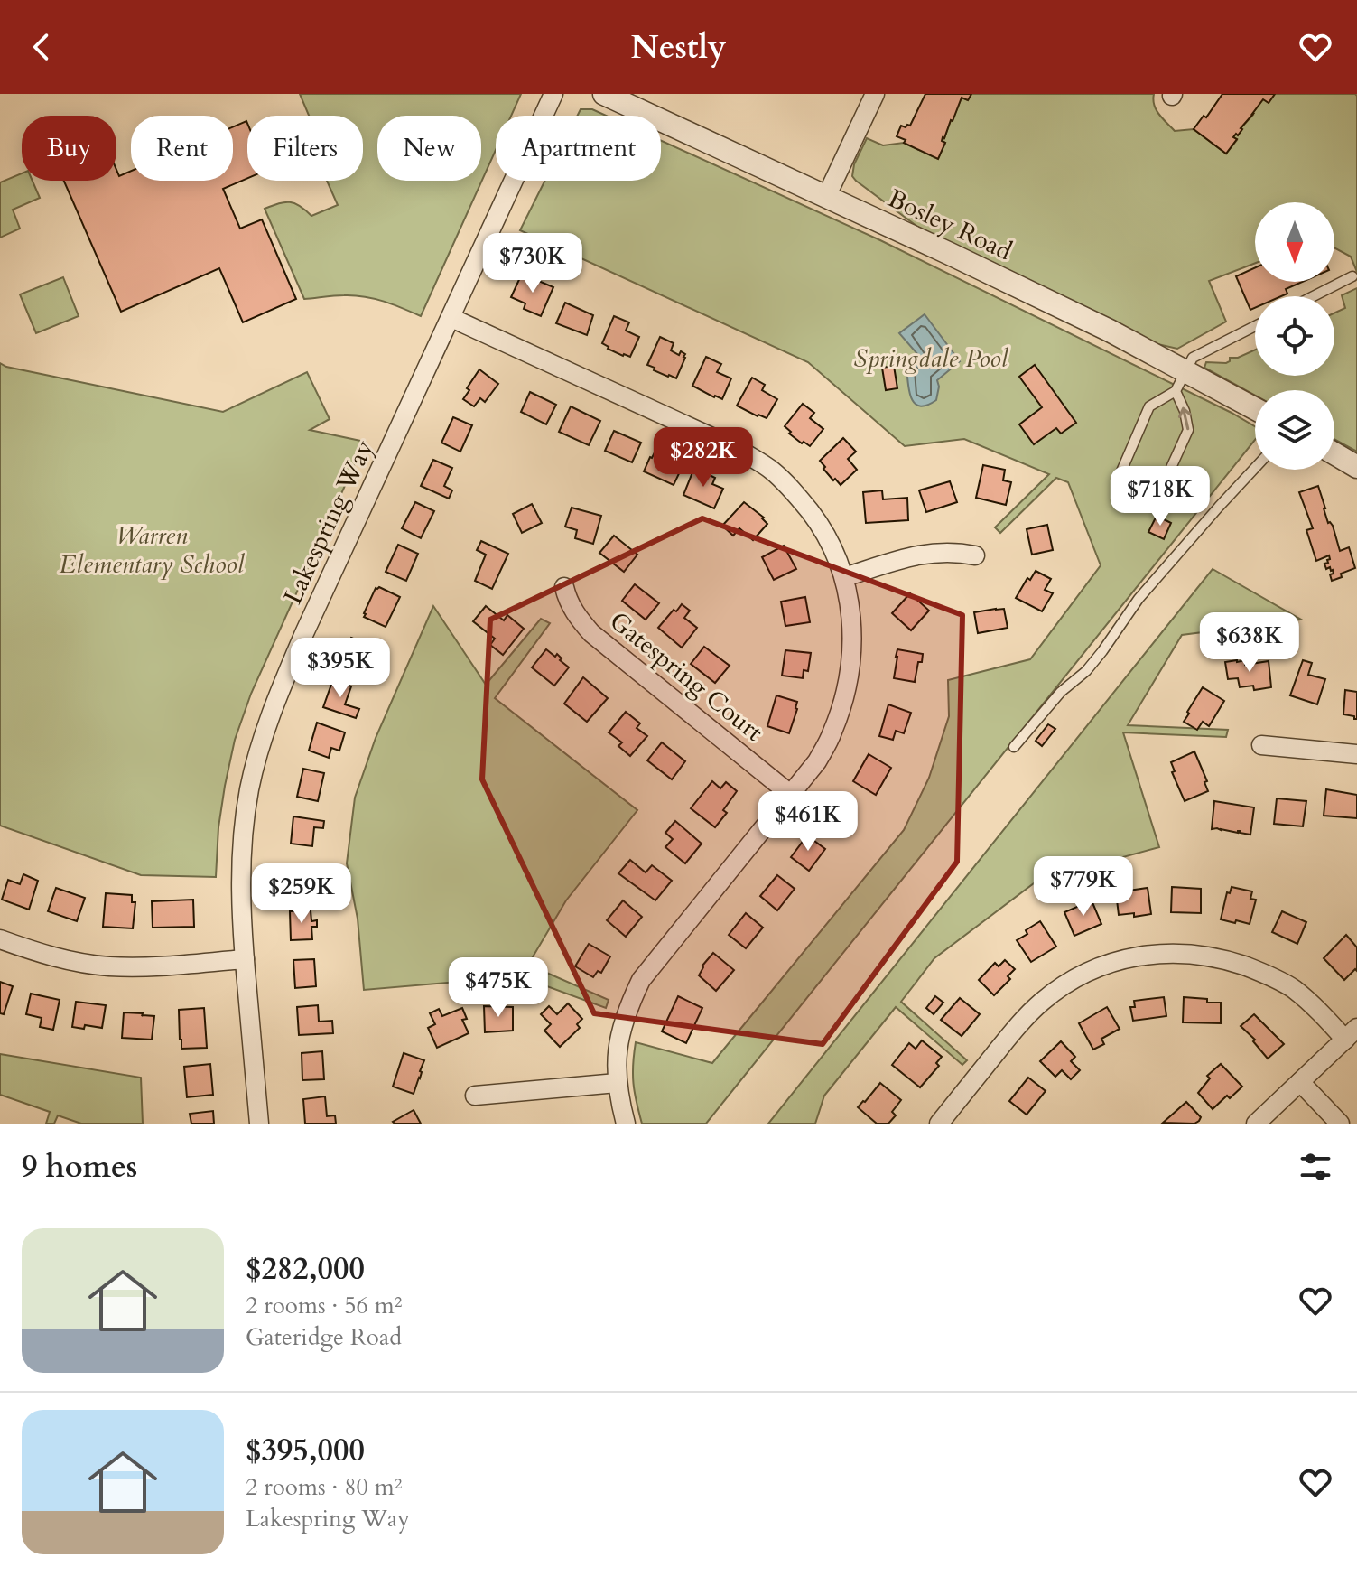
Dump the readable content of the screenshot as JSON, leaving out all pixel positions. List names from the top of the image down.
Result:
{
  "streets": {
    "street": ["Bosley Road", "Lakespring Way", "Gatespring Court"]
  },
  "parks": ["Springdale Pool", "Warren Elementary School"],
  "north": "bottom",
  "page": {
    "header": "Nestly",
    "chip": [
      "Buy",
      "Rent",
      "Filters",
      "New",
      "Apartment"
    ],
    "price": [
      "$730K",
      "$282K",
      "$718K",
      "$638K",
      "$395K",
      "$461K",
      "$779K",
      "$259K",
      "$475K"
    ],
    "heading": "9 homes",
    "list": [
      {
        "name": "$282,000",
        "note": "2 rooms · 56 m² · Gateridge Road"
      },
      {
        "name": "$395,000",
        "note": "2 rooms · 80 m² · Lakespring Way"
      }
    ]
  }
}
